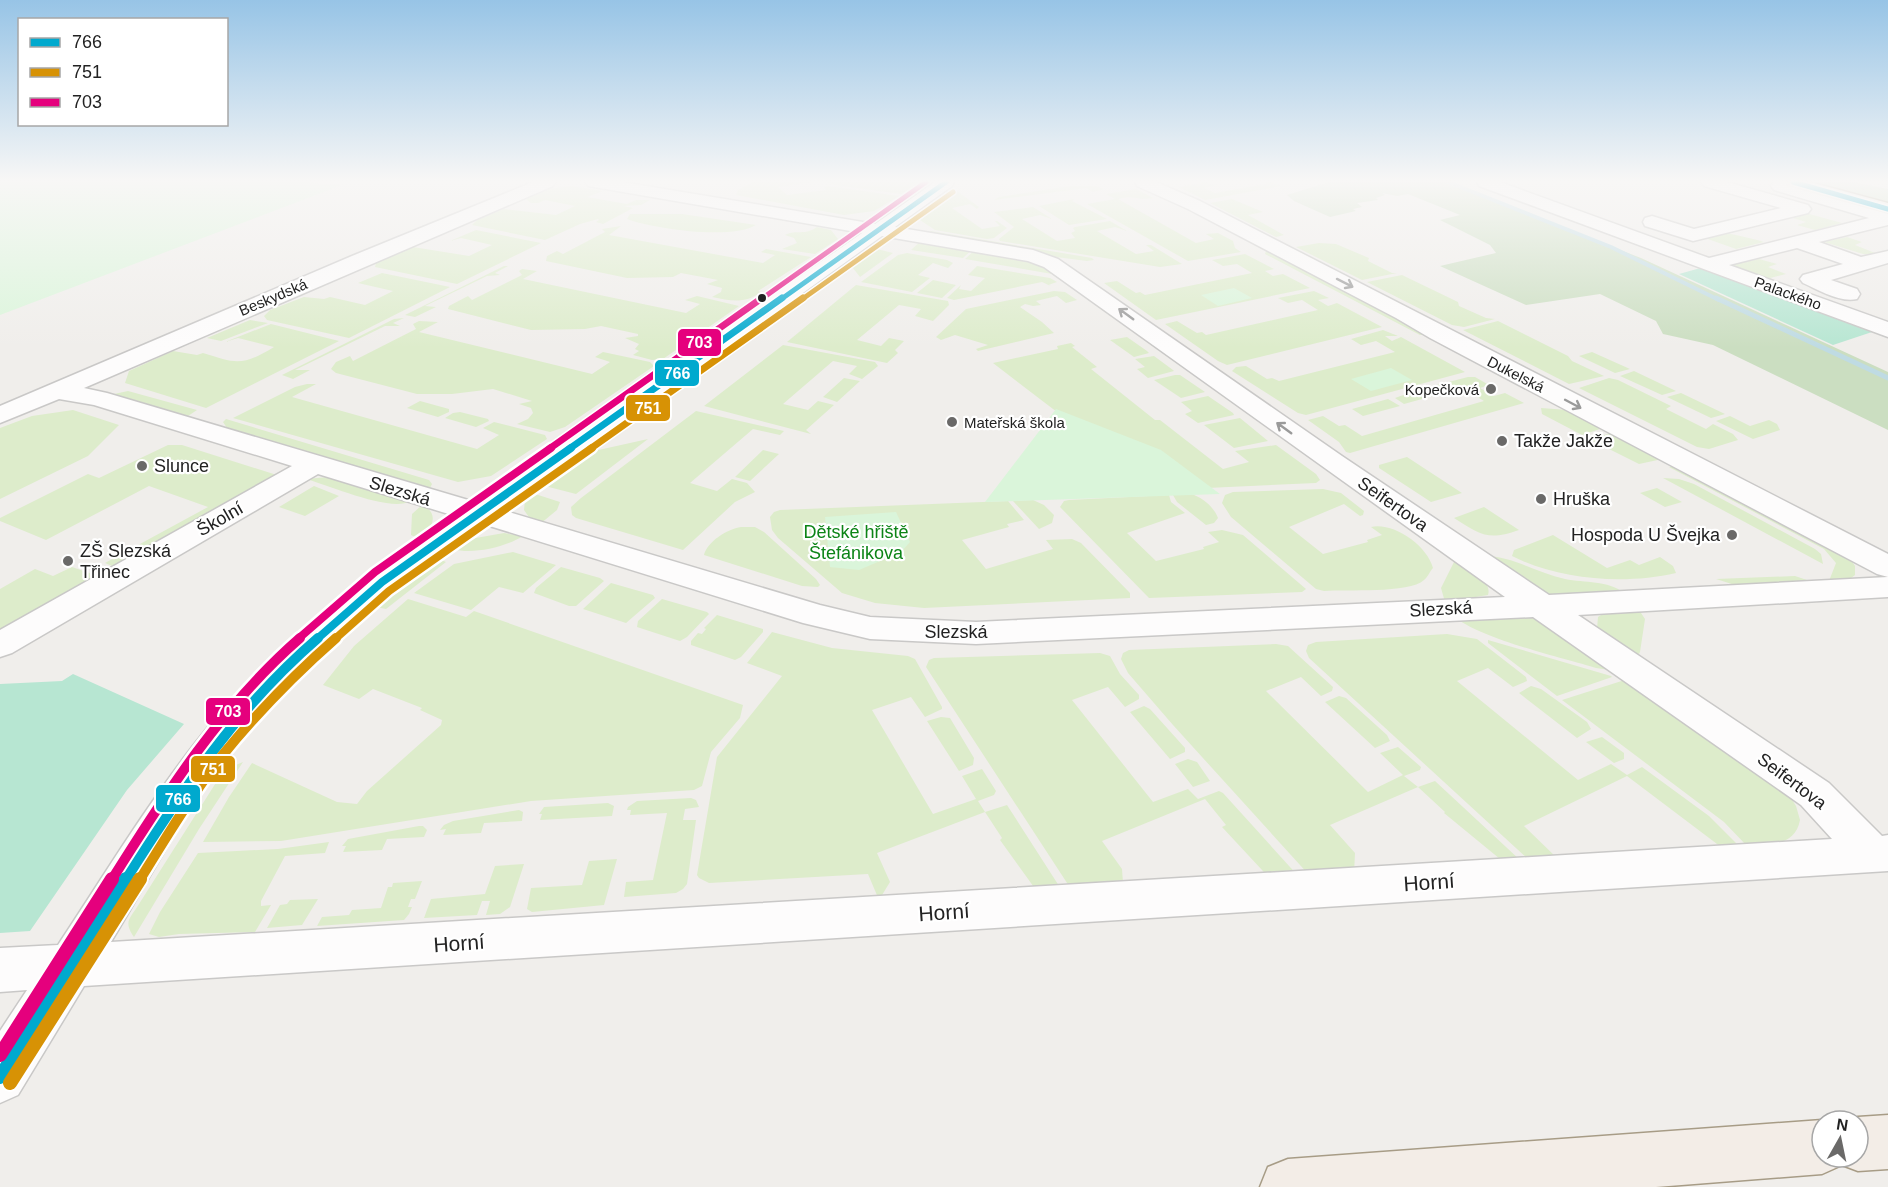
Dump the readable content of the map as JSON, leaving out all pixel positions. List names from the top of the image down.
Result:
{
  "streets": {
    "street": [
      "Palackého",
      "Beskydská",
      "Dukelská",
      "Slezská",
      "Seifertova",
      "Školní",
      "Horní"
    ]
  },
  "crossings": [
    ["Beskydská", "Slezská"],
    ["Slezská", "Seifertova"],
    ["Slezská", "Školní"],
    ["Seifertova", "Horní"]
  ],
  "one_way": ["Dukelská", "Seifertova"],
  "parks": ["Dětské hřiště Štefánikova"],
  "places": [
    "Kopečková",
    "Mateřská škola",
    "Takže Jakže",
    "Slunce",
    "Hruška",
    "Hospoda U Švejka",
    "ZŠ Slezská Třinec"
  ],
  "lines": ["transit line 766", "transit line 751", "transit line 703"],
  "legend": ["766", "751", "703"],
  "north": "top"
}
